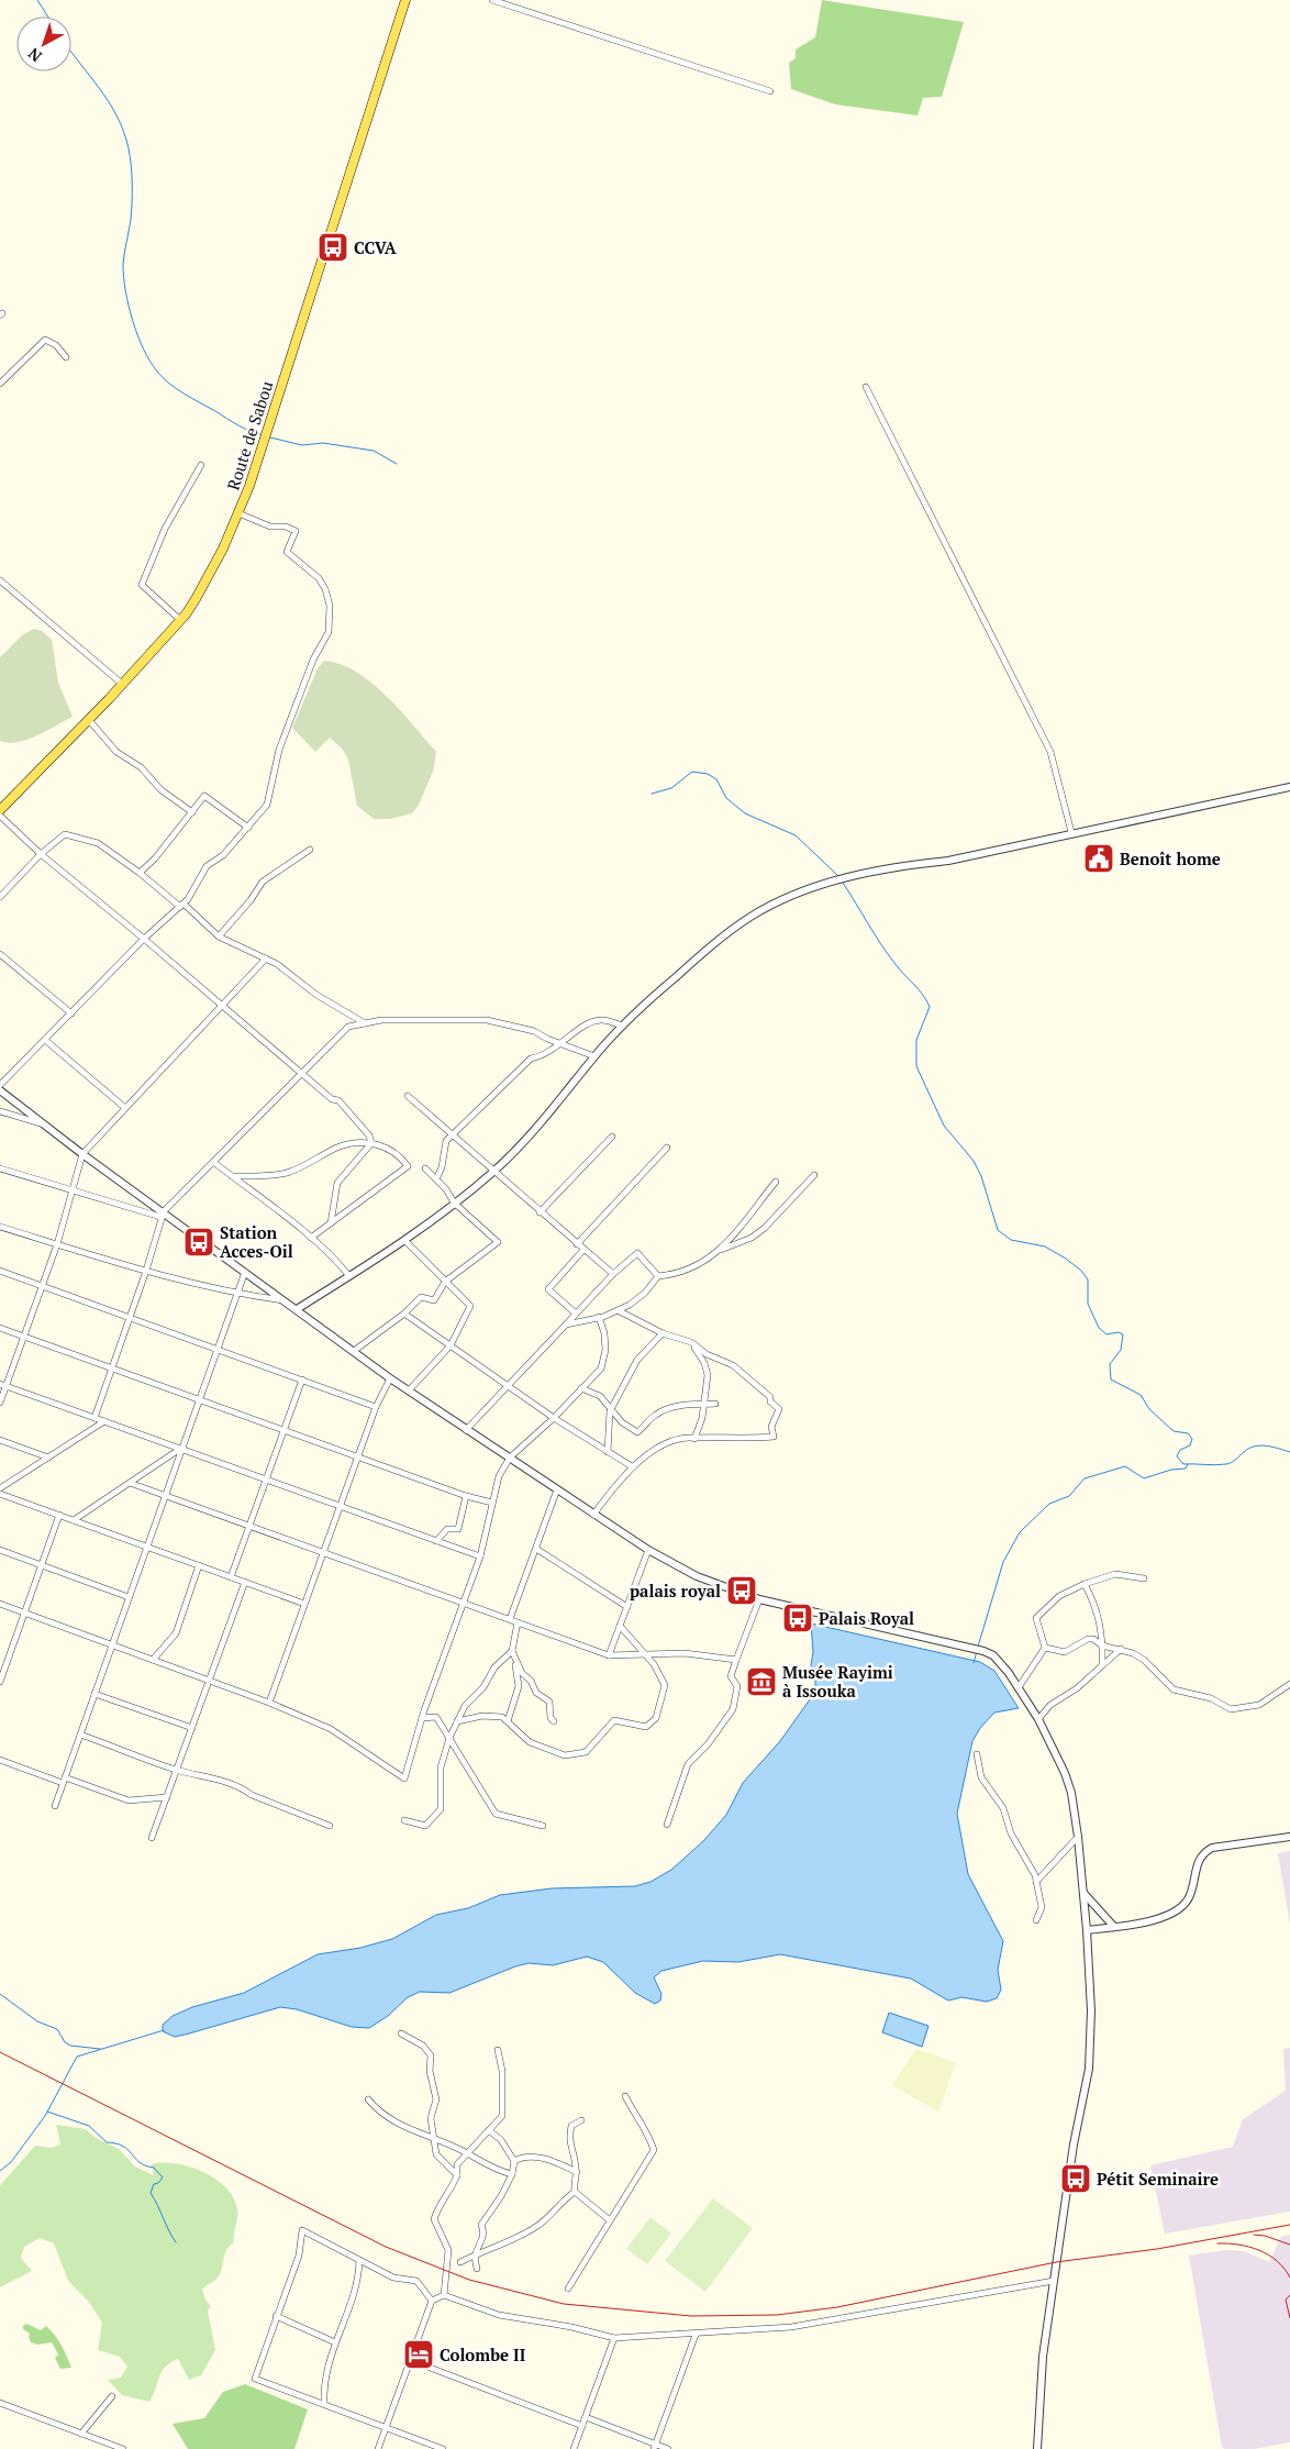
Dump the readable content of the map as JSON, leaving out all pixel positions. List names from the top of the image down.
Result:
{
  "streets": {
    "main road": ["Route de Sabou"]
  },
  "places": {
    "bus stop": [
      "CCVA",
      "Station Acces-Oil",
      "palais royal",
      "Palais Royal",
      "Pétit Seminaire"
    ],
    "public building": ["Benoît home"],
    "museum": ["Musée Rayimi à Issouka"],
    "hotel": ["Colombe II"]
  },
  "north": "bottom left"
}
